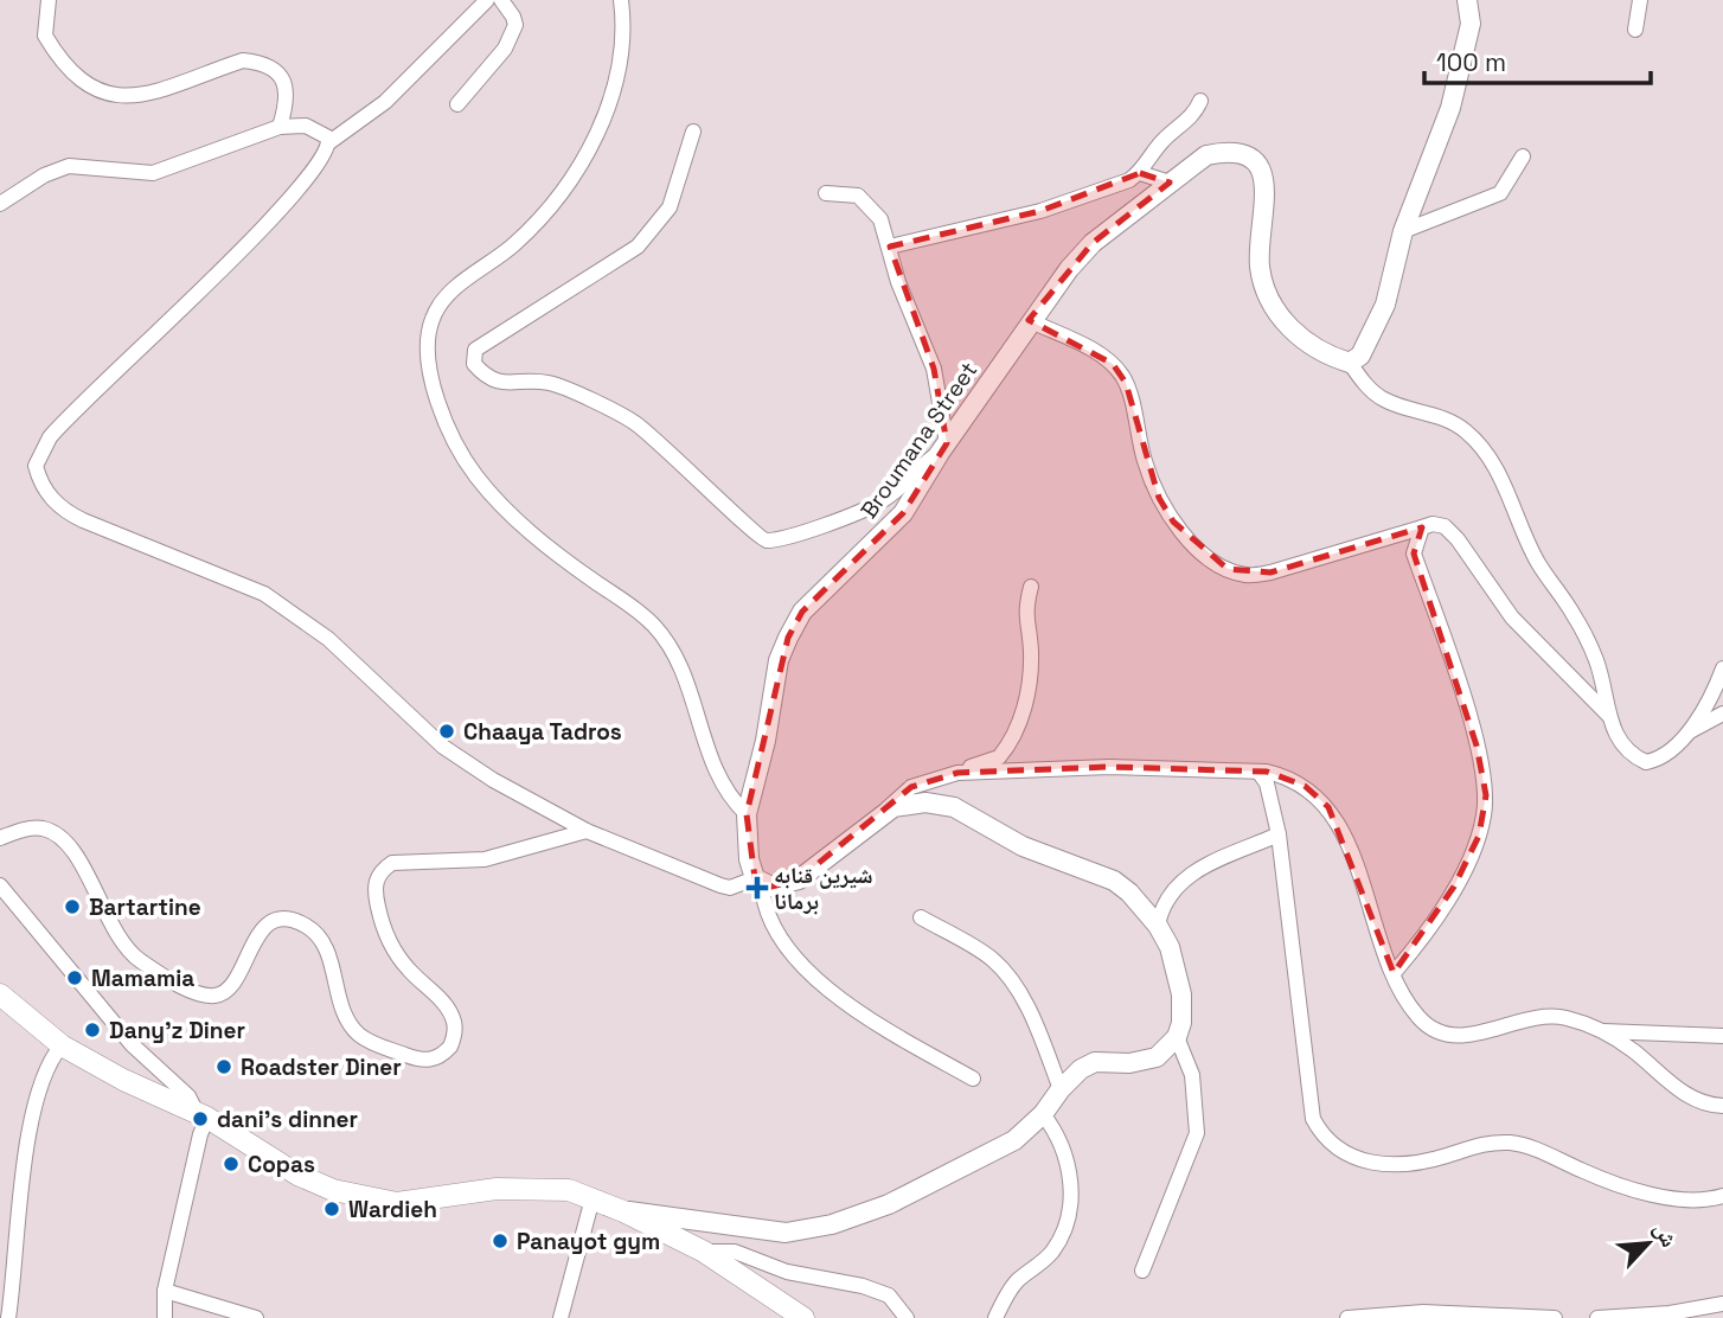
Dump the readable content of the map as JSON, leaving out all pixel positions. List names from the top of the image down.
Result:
{
  "streets": {
    "street": ["Broumana Street"]
  },
  "places": {
    "other": [
      "Chaaya Tadros",
      "Bartartine",
      "Mamamia",
      "Dany'z Diner",
      "Roadster Diner",
      "dani's dinner",
      "Copas",
      "Wardieh",
      "Panayot gym"
    ],
    "health": ["شيرين قنابه برمانا"]
  },
  "scale_bar": "100 m",
  "north": "top right"
}
